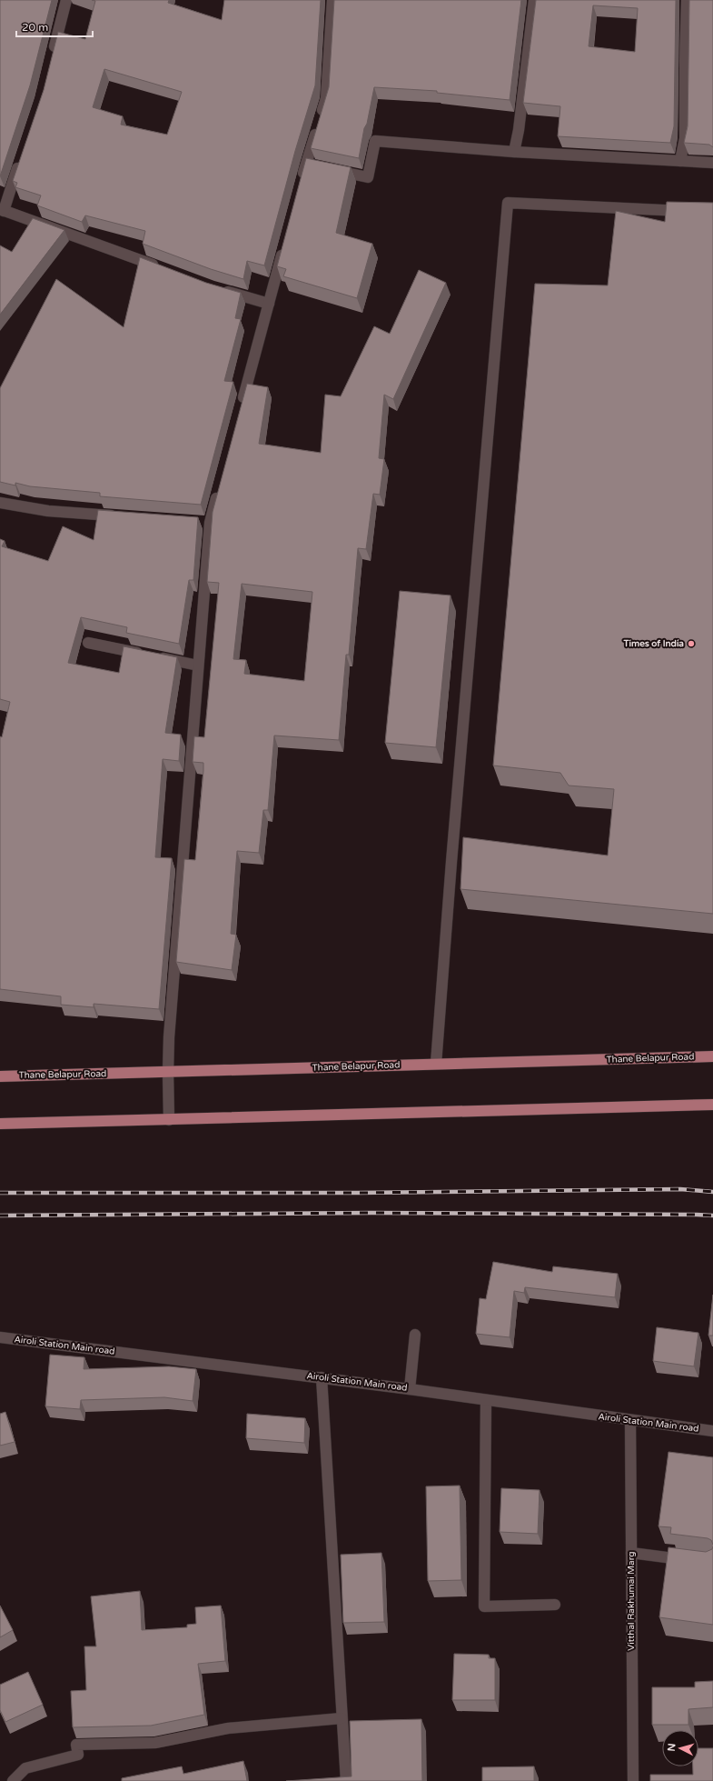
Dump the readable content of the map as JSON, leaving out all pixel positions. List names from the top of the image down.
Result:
{
  "streets": {
    "main road": ["Thane Belapur Road"],
    "street": ["Airoli Station Main road", "Vitthal Rakhumai Marg"]
  },
  "crossings": [
    ["Airoli Station Main road", "Vitthal Rakhumai Marg"]
  ],
  "places": ["Times of India"],
  "scale_bar": "20 m",
  "north": "left"
}
